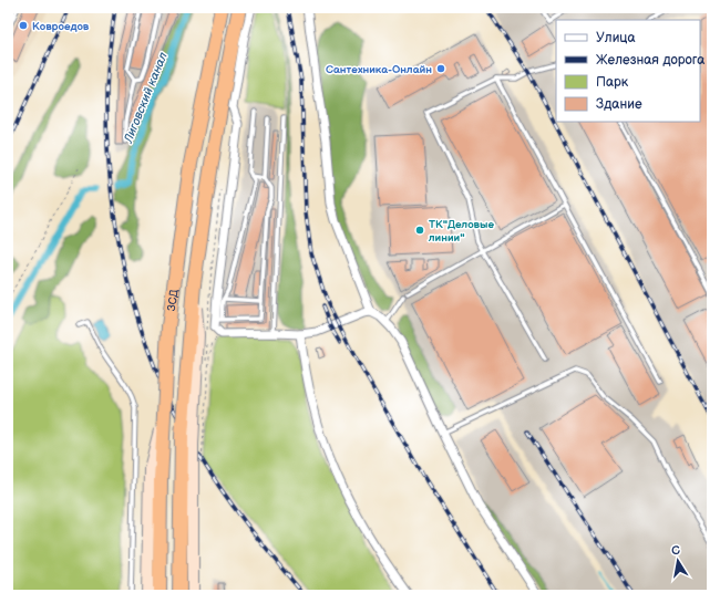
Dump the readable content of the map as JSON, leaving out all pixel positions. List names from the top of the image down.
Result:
{
  "streets": {
    "highway": ["ЗСД"]
  },
  "water": ["Лиговский канал"],
  "places": ["Ковроедов", "Сантехника-Онлайн", "ТК\"Деловые линии\""],
  "legend": [
    "Улица",
    "Железная дорога",
    "Парк",
    "Здание"
  ],
  "north": "top"
}
